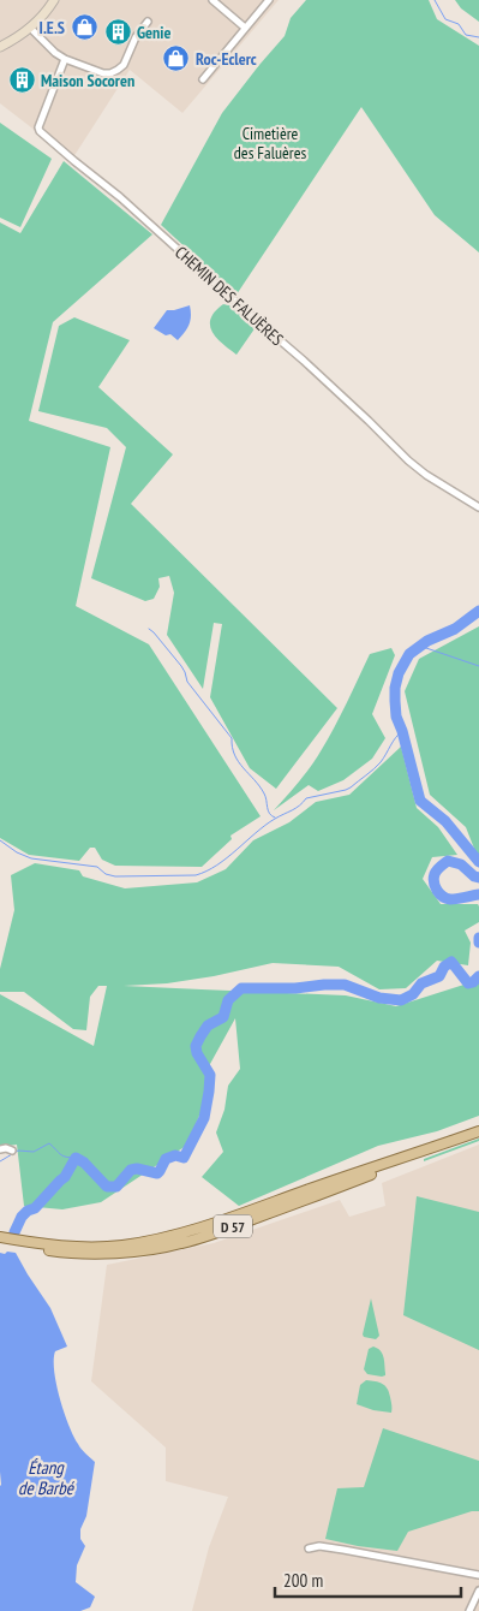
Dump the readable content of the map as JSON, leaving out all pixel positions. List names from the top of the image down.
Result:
{
  "streets": {
    "main road": ["D 57"],
    "street": ["CHEMIN DES FALUÈRES"]
  },
  "water": ["Étang de Barbé"],
  "parks": ["Cimetière des Faluères"],
  "places": {
    "shop": ["I.E.S", "Roc-Eclerc"],
    "building": ["Genie", "Maison Socoren"]
  },
  "scale_bar": "200 m"
}
